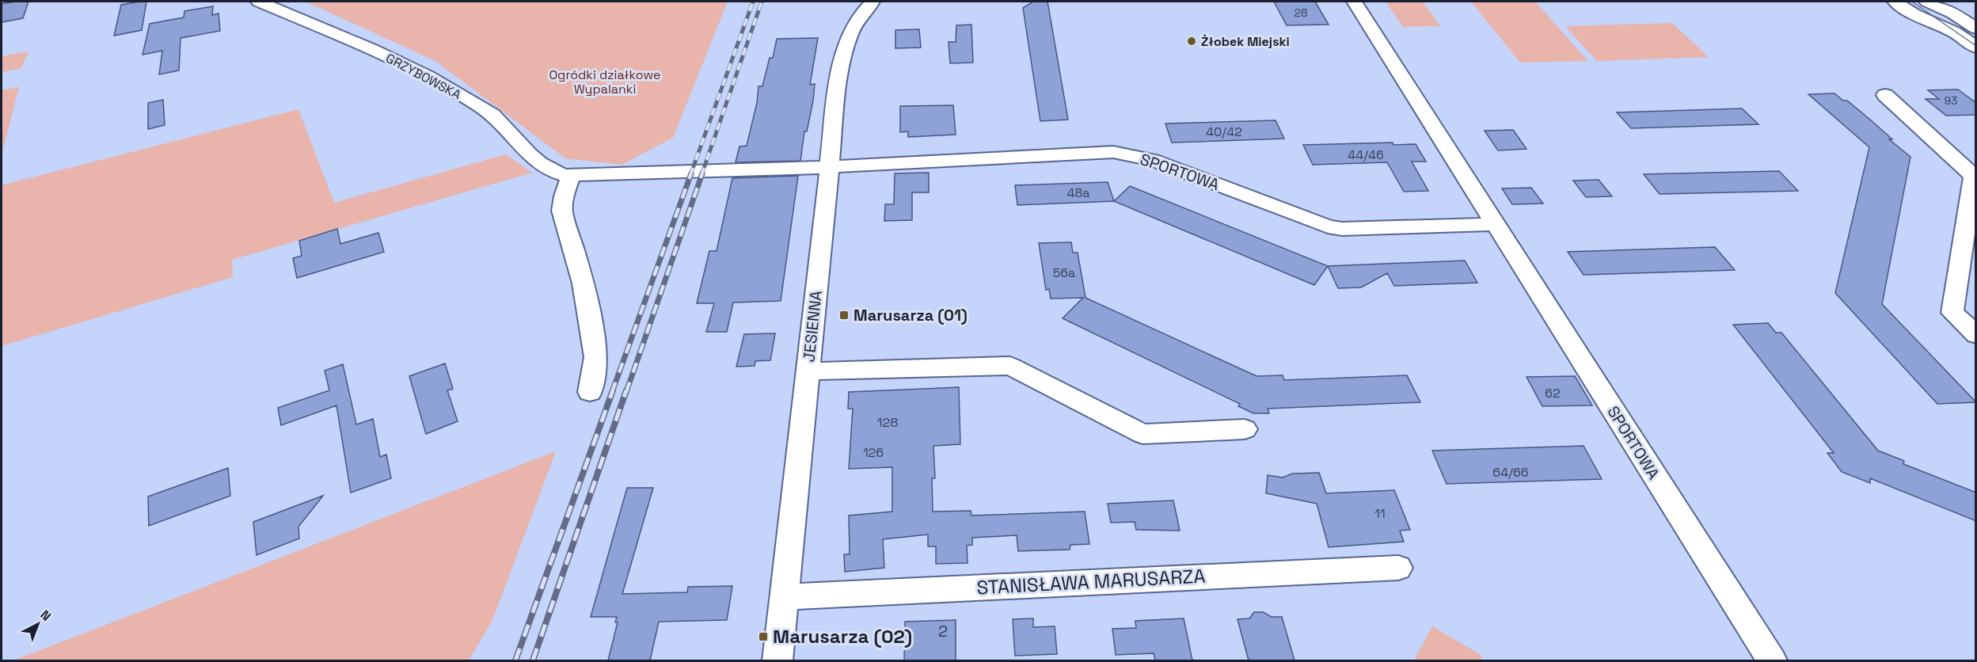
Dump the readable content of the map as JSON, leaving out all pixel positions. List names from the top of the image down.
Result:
{
  "streets": {
    "street": [
      "GRZYBOWSKA",
      "SPORTOWA",
      "JESIENNA",
      "STANISŁAWA MARUSARZA"
    ]
  },
  "crossings": [
    ["GRZYBOWSKA", "SPORTOWA"],
    ["GRZYBOWSKA", "JESIENNA"],
    ["SPORTOWA", "JESIENNA"],
    ["JESIENNA", "STANISŁAWA MARUSARZA"]
  ],
  "parks": ["Ogródki działkowe Wypalanki"],
  "places": {
    "other": ["Żłobek Miejski"],
    "transit": ["Marusarza (01)", "Marusarza (02)"]
  },
  "house_numbers": [
    "28",
    "93",
    "40/42",
    "44/46",
    "48a",
    "56a",
    "62",
    "128",
    "126",
    "64/66",
    "11",
    "2"
  ],
  "north": "top right"
}
